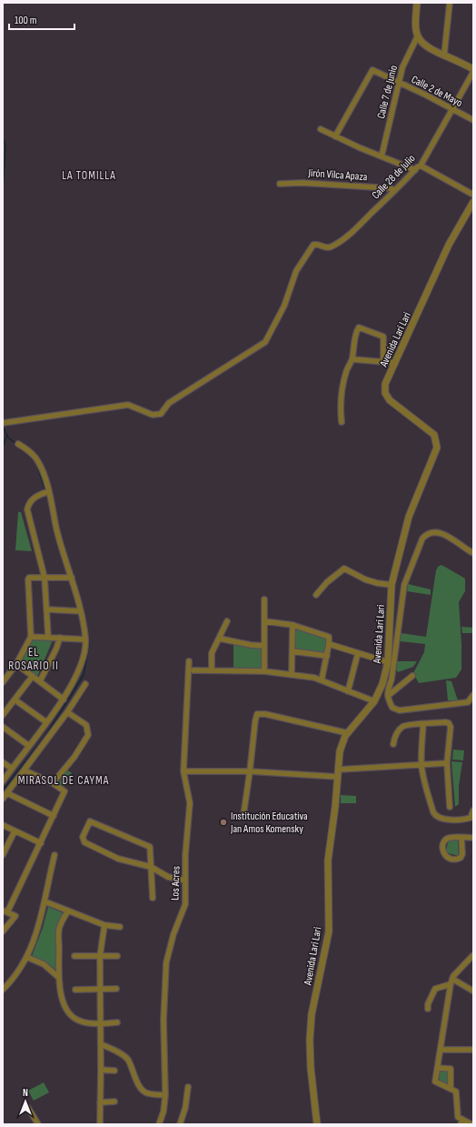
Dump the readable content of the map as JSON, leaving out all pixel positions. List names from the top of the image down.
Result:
{
  "streets": {
    "street": [
      "Calle 2 de Mayo",
      "Calle 7 de Junio",
      "Jirón Vilca Apaza",
      "Calle 28 de Julio",
      "Avenida Lari Lari",
      "Los Acres"
    ]
  },
  "crossings": [
    ["Calle 2 de Mayo", "Calle 7 de Junio"],
    ["Calle 2 de Mayo", "Calle 28 de Julio"],
    ["Jirón Vilca Apaza", "Calle 28 de Julio"]
  ],
  "districts": ["LA TOMILLA", "EL ROSARIO II", "MIRASOL DE CAYMA"],
  "places": ["Institución Educativa Jan Amos Komensky"],
  "scale_bar": "100 m",
  "north": "top"
}
